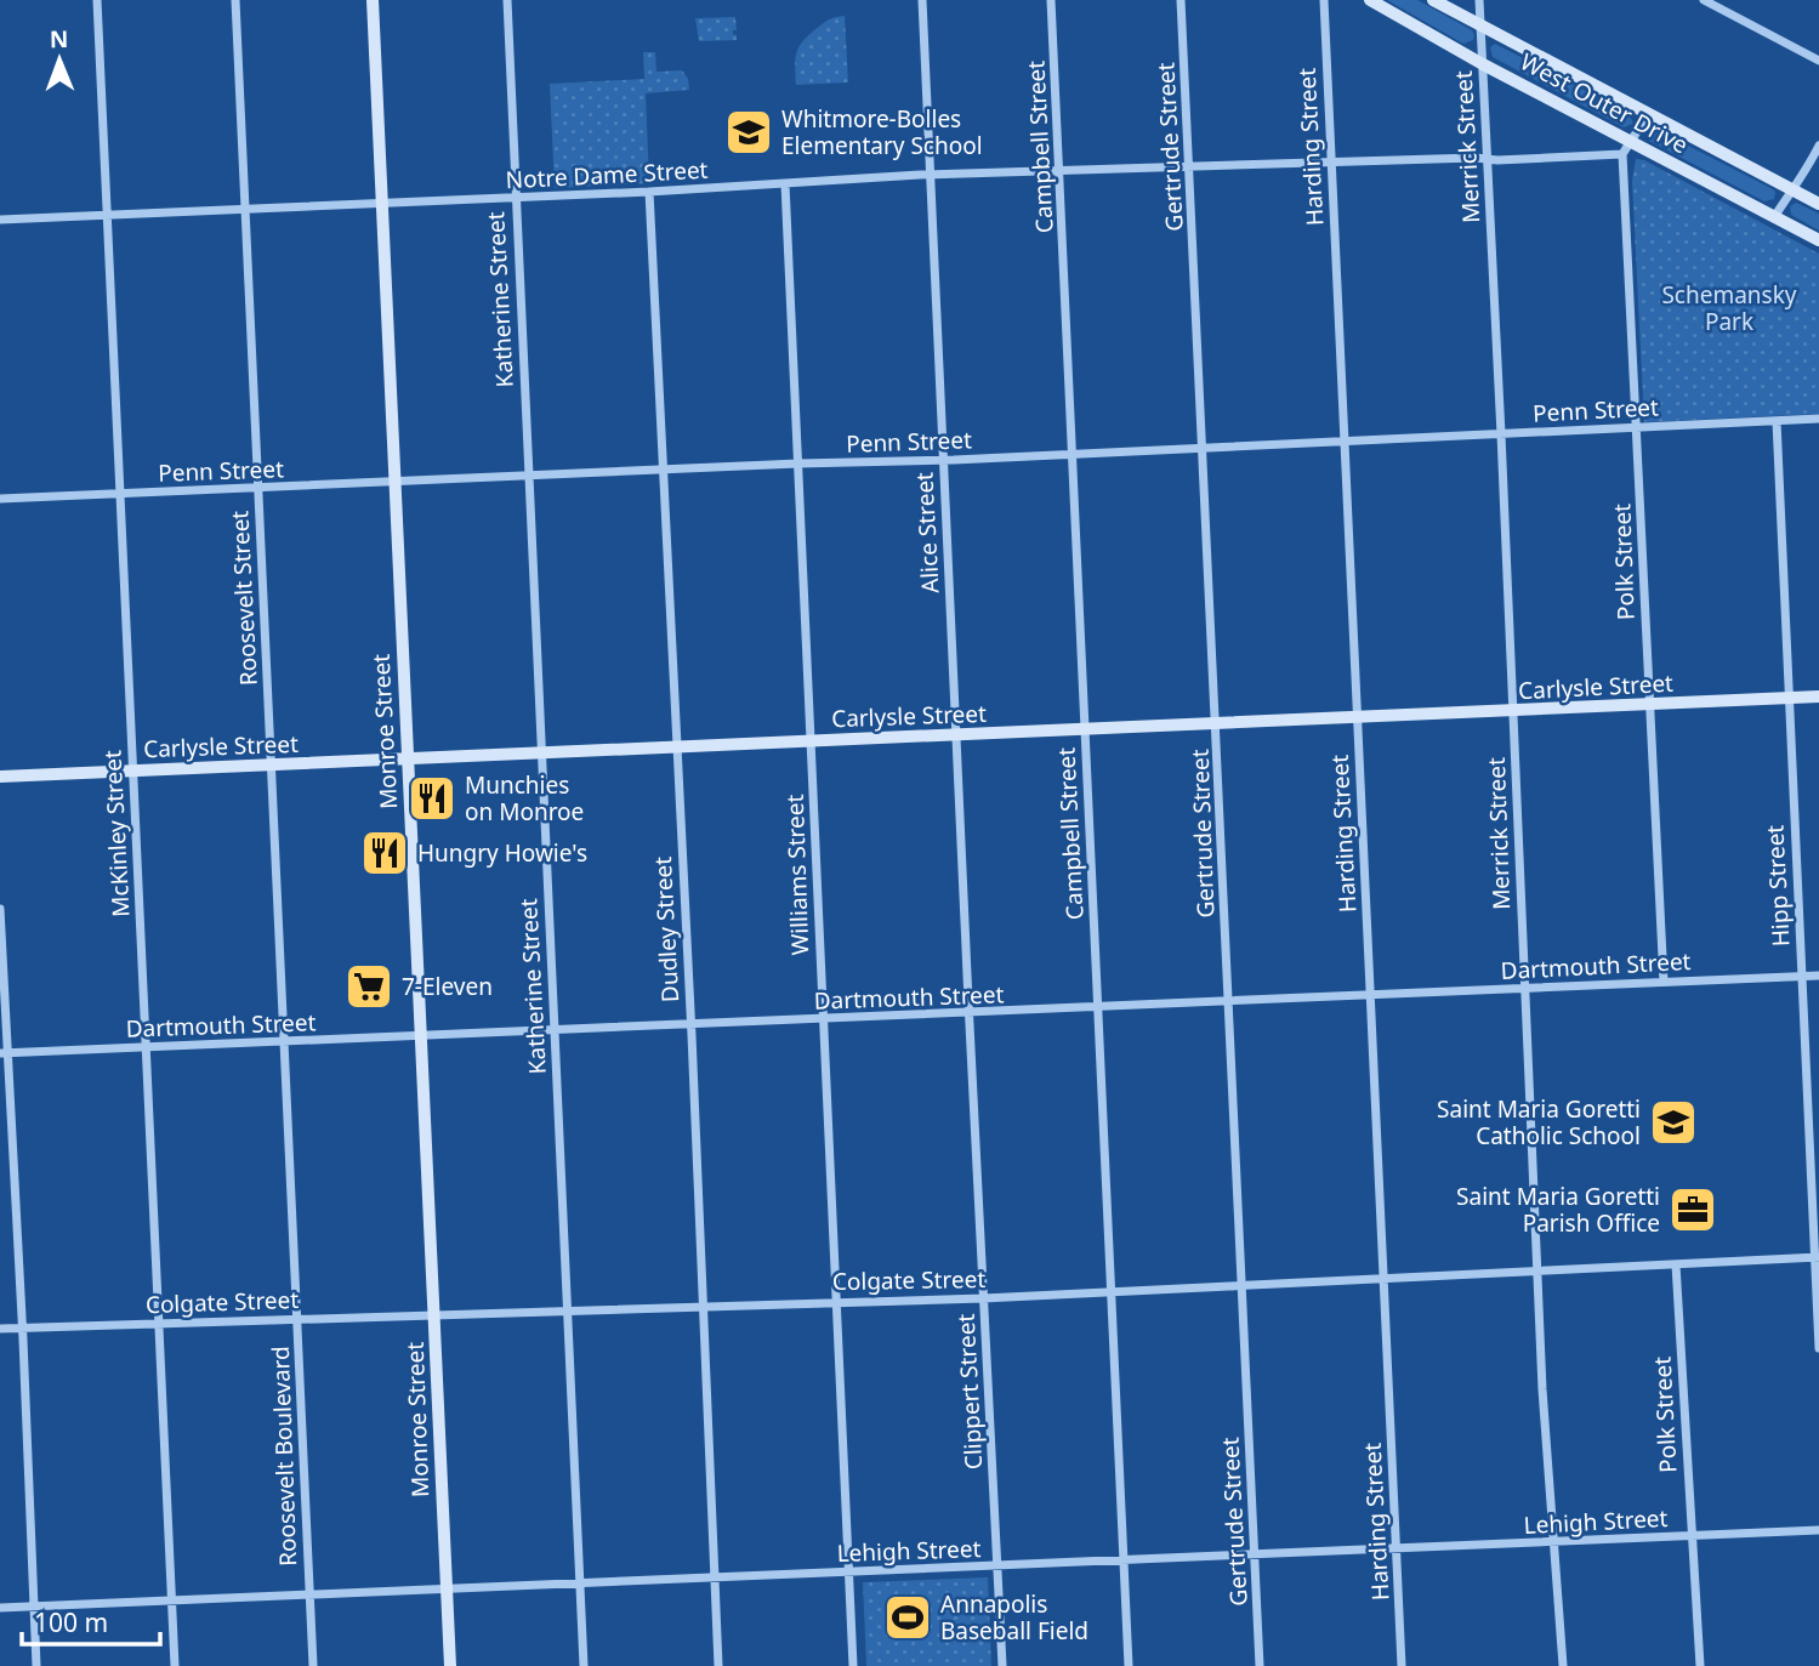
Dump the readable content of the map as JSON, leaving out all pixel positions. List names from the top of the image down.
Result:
{
  "streets": {
    "street": [
      "West Outer Drive",
      "Campbell Street",
      "Gertrude Street",
      "Harding Street",
      "Merrick Street",
      "Notre Dame Street",
      "Katherine Street",
      "Penn Street",
      "Alice Street",
      "Polk Street",
      "Roosevelt Street",
      "Carlysle Street",
      "Monroe Street",
      "McKinley Street",
      "Williams Street",
      "Hipp Street",
      "Dudley Street",
      "Dartmouth Street",
      "Colgate Street",
      "Clippert Street",
      "Roosevelt Boulevard",
      "Lehigh Street"
    ]
  },
  "crossings": [
    ["West Outer Drive", "Merrick Street"],
    ["West Outer Drive", "Notre Dame Street"],
    ["West Outer Drive", "Polk Street"],
    ["Campbell Street", "Notre Dame Street"],
    ["Campbell Street", "Penn Street"],
    ["Campbell Street", "Carlysle Street"],
    ["Campbell Street", "Dartmouth Street"],
    ["Campbell Street", "Colgate Street"],
    ["Campbell Street", "Lehigh Street"],
    ["Gertrude Street", "Notre Dame Street"],
    ["Gertrude Street", "Penn Street"],
    ["Gertrude Street", "Carlysle Street"],
    ["Gertrude Street", "Dartmouth Street"],
    ["Gertrude Street", "Colgate Street"],
    ["Gertrude Street", "Lehigh Street"],
    ["Harding Street", "Notre Dame Street"],
    ["Harding Street", "Penn Street"],
    ["Harding Street", "Carlysle Street"],
    ["Harding Street", "Dartmouth Street"],
    ["Harding Street", "Colgate Street"],
    ["Harding Street", "Lehigh Street"],
    ["Merrick Street", "Notre Dame Street"],
    ["Merrick Street", "Penn Street"],
    ["Merrick Street", "Carlysle Street"],
    ["Merrick Street", "Dartmouth Street"],
    ["Merrick Street", "Colgate Street"],
    ["Merrick Street", "Lehigh Street"],
    ["Notre Dame Street", "Katherine Street"],
    ["Notre Dame Street", "Alice Street"],
    ["Notre Dame Street", "Polk Street"],
    ["Notre Dame Street", "Roosevelt Street"],
    ["Notre Dame Street", "Monroe Street"],
    ["Notre Dame Street", "McKinley Street"],
    ["Notre Dame Street", "Williams Street"],
    ["Notre Dame Street", "Dudley Street"],
    ["Katherine Street", "Penn Street"],
    ["Katherine Street", "Carlysle Street"],
    ["Katherine Street", "Dartmouth Street"],
    ["Katherine Street", "Colgate Street"],
    ["Katherine Street", "Lehigh Street"],
    ["Penn Street", "Alice Street"],
    ["Penn Street", "Polk Street"],
    ["Penn Street", "Roosevelt Street"],
    ["Penn Street", "Monroe Street"],
    ["Penn Street", "McKinley Street"],
    ["Penn Street", "Williams Street"],
    ["Penn Street", "Hipp Street"],
    ["Penn Street", "Dudley Street"],
    ["Alice Street", "Carlysle Street"],
    ["Alice Street", "Dartmouth Street"],
    ["Alice Street", "Clippert Street"],
    ["Polk Street", "Carlysle Street"],
    ["Polk Street", "Dartmouth Street"],
    ["Polk Street", "Colgate Street"],
    ["Polk Street", "Lehigh Street"],
    ["Roosevelt Street", "Carlysle Street"],
    ["Roosevelt Street", "Dartmouth Street"],
    ["Roosevelt Street", "Roosevelt Boulevard"],
    ["Carlysle Street", "Monroe Street"],
    ["Carlysle Street", "McKinley Street"],
    ["Carlysle Street", "Williams Street"],
    ["Carlysle Street", "Hipp Street"],
    ["Carlysle Street", "Dudley Street"],
    ["Monroe Street", "Dartmouth Street"],
    ["Monroe Street", "Colgate Street"],
    ["Monroe Street", "Lehigh Street"],
    ["McKinley Street", "Dartmouth Street"],
    ["McKinley Street", "Colgate Street"],
    ["McKinley Street", "Lehigh Street"],
    ["Williams Street", "Dartmouth Street"],
    ["Williams Street", "Colgate Street"],
    ["Williams Street", "Lehigh Street"],
    ["Hipp Street", "Dartmouth Street"],
    ["Hipp Street", "Colgate Street"],
    ["Dudley Street", "Dartmouth Street"],
    ["Dudley Street", "Colgate Street"],
    ["Dudley Street", "Lehigh Street"],
    ["Dartmouth Street", "Clippert Street"],
    ["Dartmouth Street", "Roosevelt Boulevard"],
    ["Colgate Street", "Clippert Street"],
    ["Colgate Street", "Roosevelt Boulevard"],
    ["Clippert Street", "Lehigh Street"],
    ["Roosevelt Boulevard", "Lehigh Street"]
  ],
  "parks": ["Schemansky Park"],
  "places": {
    "school or university": ["Whitmore-Bolles Elementary School", "Saint Maria Goretti Catholic School"],
    "restaurant": ["Munchies on Monroe", "Hungry Howie's"],
    "supermarket": ["7-Eleven"],
    "office": ["Saint Maria Goretti Parish Office"],
    "sports": ["Annapolis Baseball Field"]
  },
  "scale_bar": "100 m",
  "north": "top"
}
